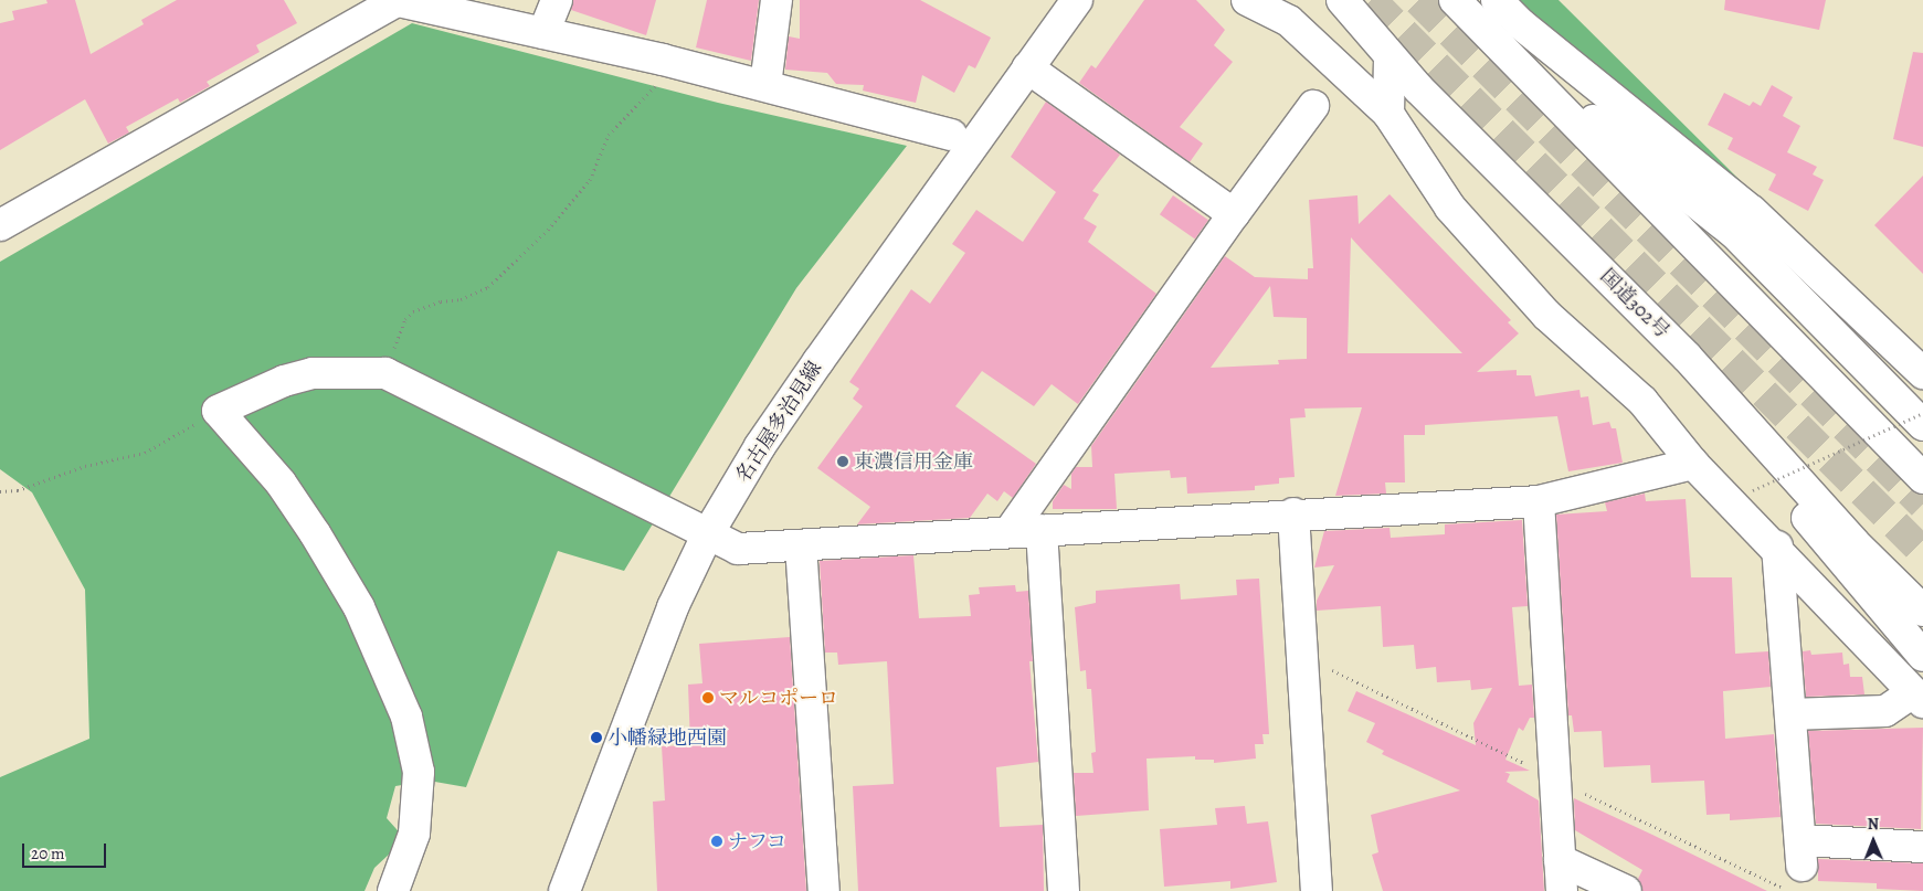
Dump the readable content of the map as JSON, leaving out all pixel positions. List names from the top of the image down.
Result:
{
  "streets": {
    "main road": ["国道302号", "名古屋多治見線"]
  },
  "places": [
    "東濃信用金庫",
    "マルコポーロ",
    "小幡緑地西園",
    "ナフコ"
  ],
  "scale_bar": "20 m",
  "north": "top"
}
